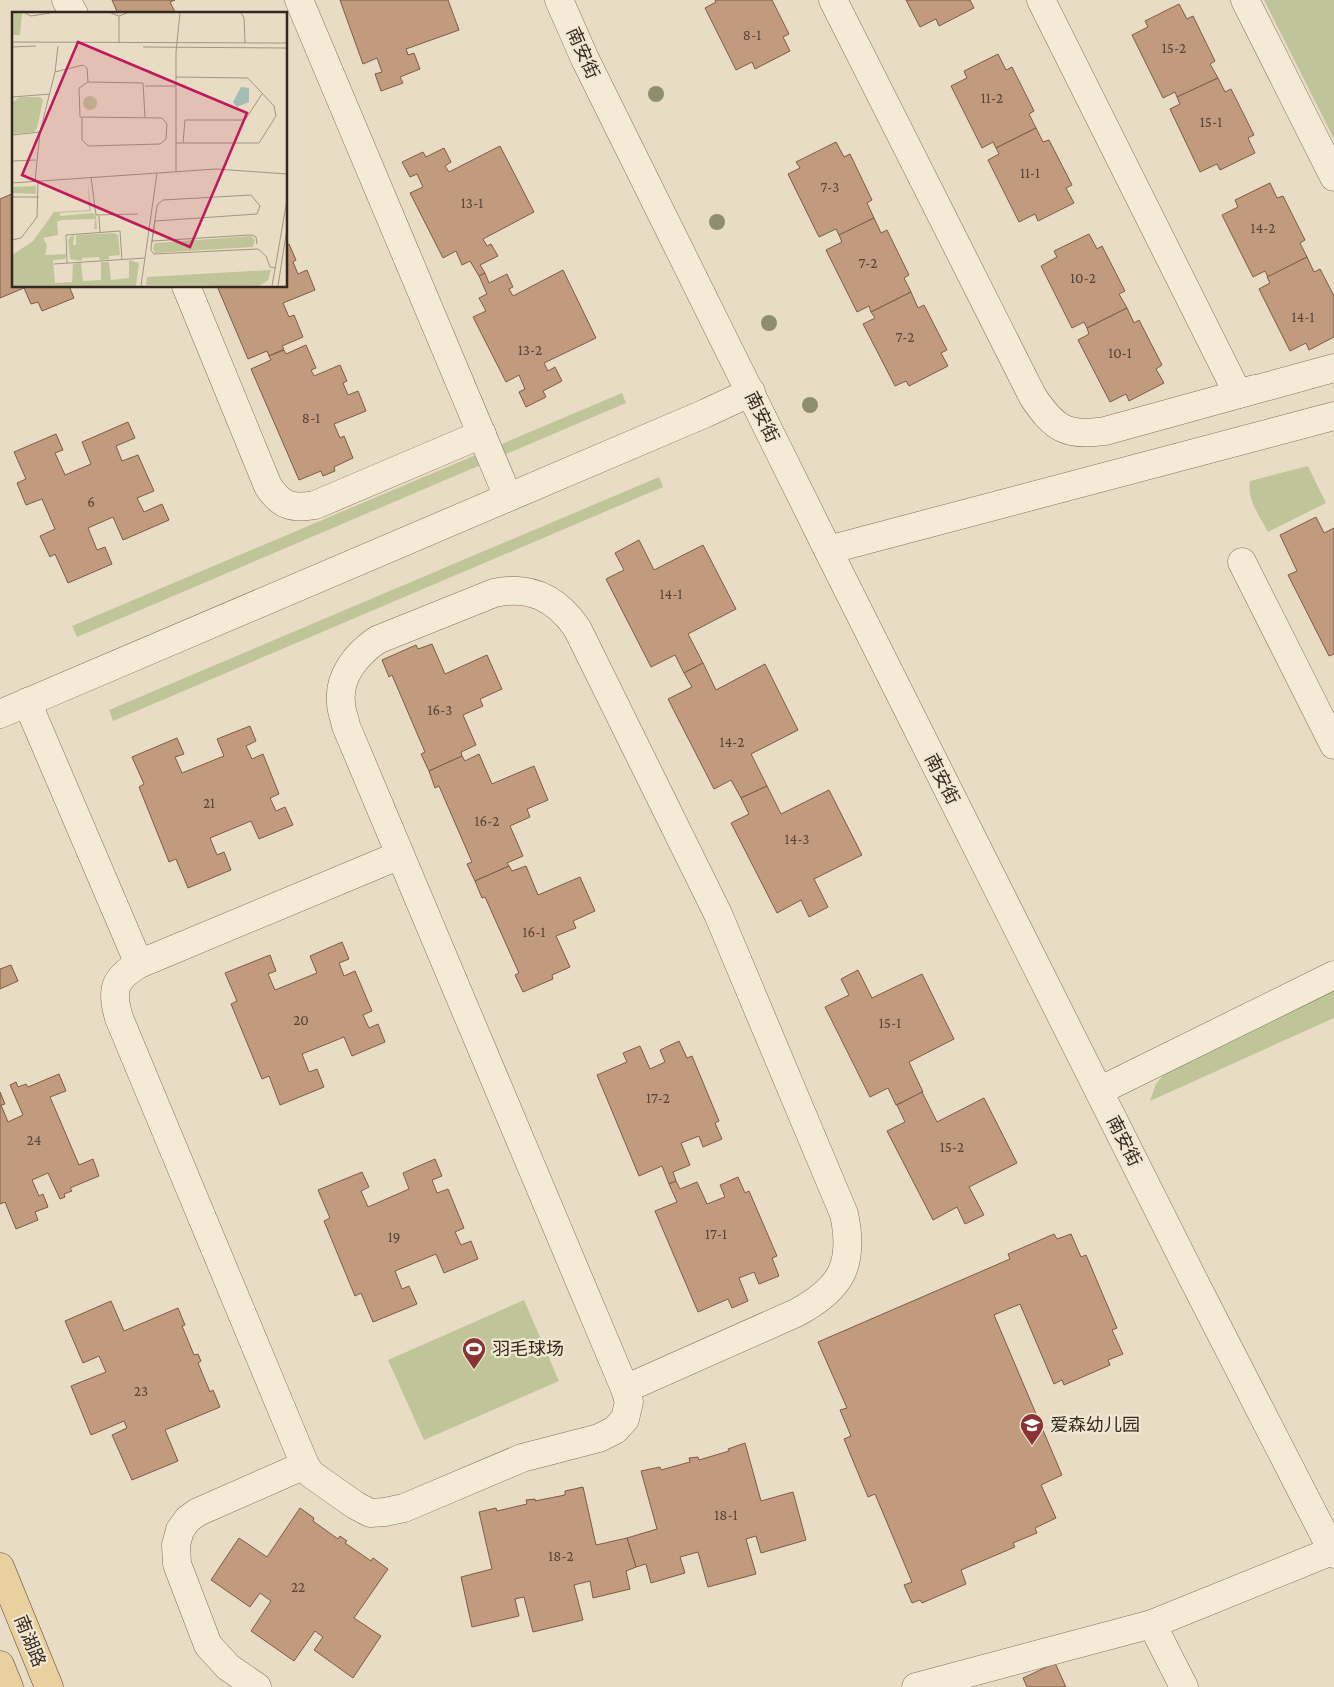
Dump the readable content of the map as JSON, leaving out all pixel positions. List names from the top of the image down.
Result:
{
  "streets": {
    "main road": ["南湖路"],
    "street": ["南安街"]
  },
  "places": {
    "sports": ["羽毛球场"],
    "school or university": ["爱森幼儿园"]
  },
  "house_numbers": [
    "8-1",
    "15-2",
    "11-2",
    "15-1",
    "11-1",
    "7-3",
    "13-1",
    "14-2",
    "7-2",
    "10-2",
    "14-1",
    "7-2",
    "13-2",
    "10-1",
    "8-1",
    "6",
    "14-1",
    "16-3",
    "14-2",
    "21",
    "16-2",
    "14-3",
    "16-1",
    "20",
    "15-1",
    "17-2",
    "24",
    "15-2",
    "17-1",
    "19",
    "23",
    "18-1",
    "18-2",
    "22"
  ]
}
